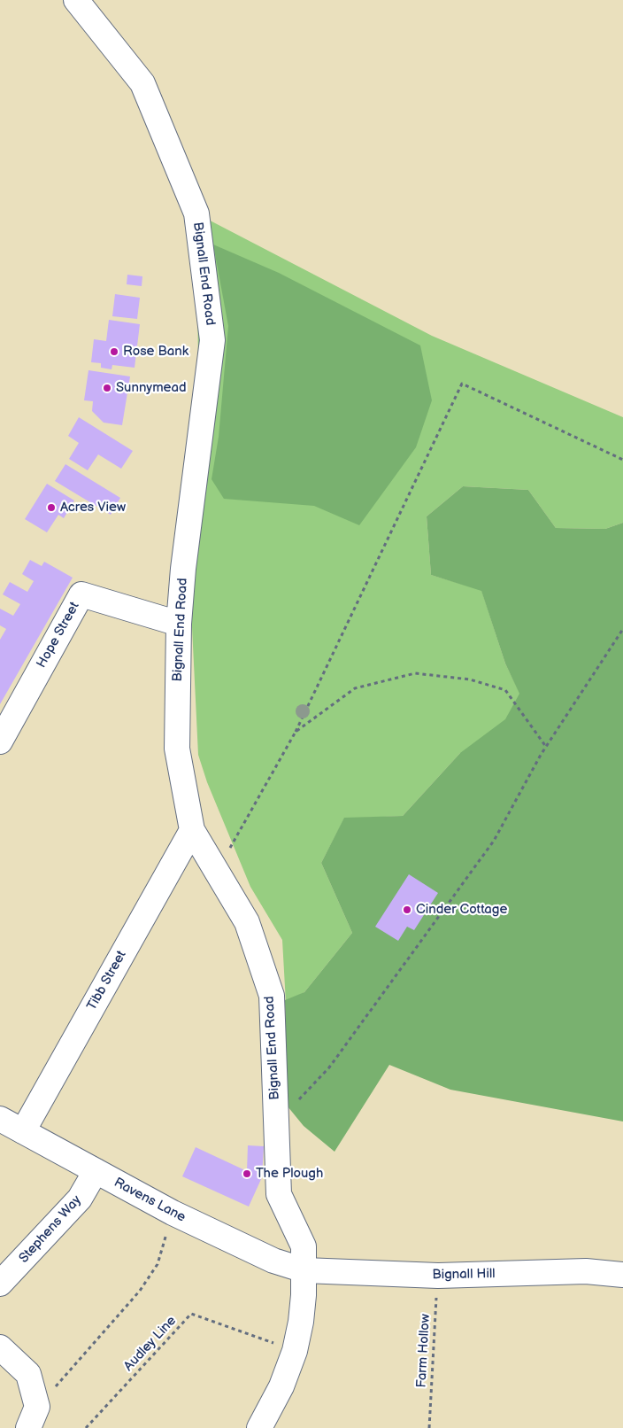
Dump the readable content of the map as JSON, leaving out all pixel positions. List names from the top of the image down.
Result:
{
  "streets": {
    "street": [
      "Bignall End Road",
      "Hope Street",
      "Tibb Street",
      "Ravens Lane",
      "Stephens Way",
      "Bignall Hill"
    ],
    "path": ["Audley Line", "Farm Hollow"]
  },
  "crossings": [
    ["Bignall End Road", "Hope Street"],
    ["Bignall End Road", "Tibb Street"],
    ["Bignall End Road", "Ravens Lane"],
    ["Bignall End Road", "Bignall Hill"],
    ["Bignall End Road", "Audley Line"],
    ["Tibb Street", "Ravens Lane"],
    ["Ravens Lane", "Stephens Way"],
    ["Ravens Lane", "Bignall Hill"],
    ["Bignall Hill", "Farm Hollow"]
  ],
  "places": [
    "Rose Bank",
    "Sunnymead",
    "Acres View",
    "Cinder Cottage",
    "The Plough"
  ]
}
